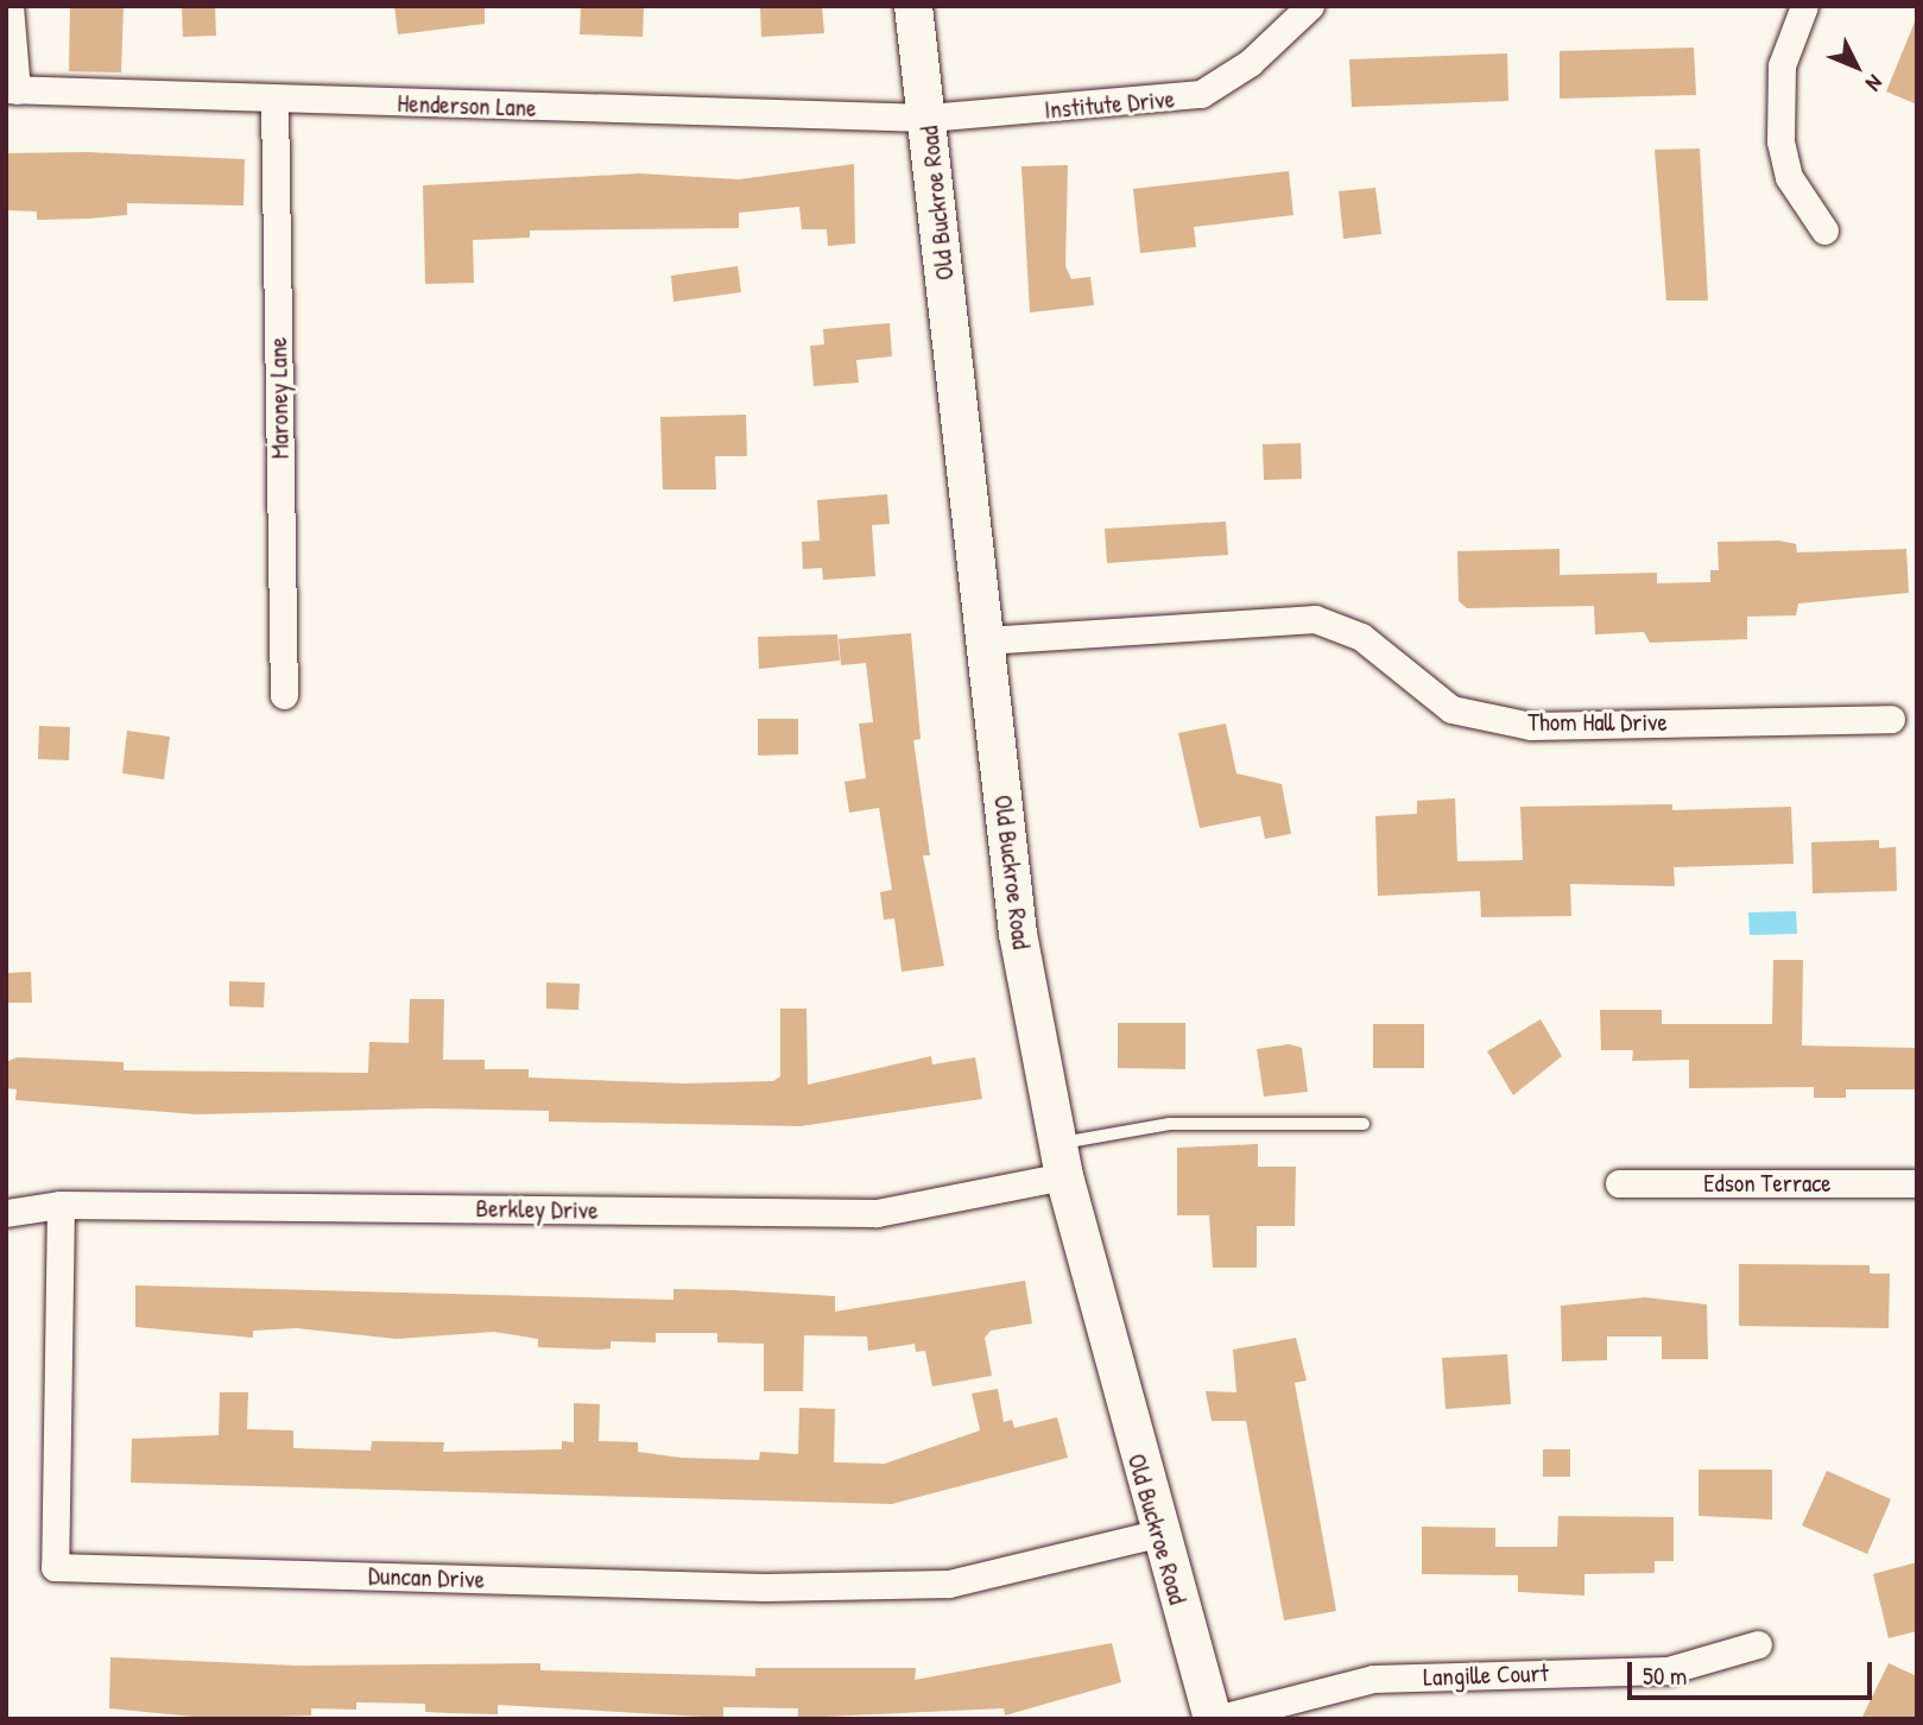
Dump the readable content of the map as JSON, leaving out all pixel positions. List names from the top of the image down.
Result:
{
  "streets": {
    "street": [
      "Institute Drive",
      "Henderson Lane",
      "Old Buckroe Road",
      "Maroney Lane",
      "Thom Hall Drive",
      "Edson Terrace",
      "Berkley Drive",
      "Duncan Drive",
      "Langille Court"
    ]
  },
  "crossings": [
    ["Institute Drive", "Henderson Lane"],
    ["Institute Drive", "Old Buckroe Road"],
    ["Henderson Lane", "Old Buckroe Road"],
    ["Henderson Lane", "Maroney Lane"],
    ["Old Buckroe Road", "Thom Hall Drive"],
    ["Old Buckroe Road", "Berkley Drive"],
    ["Old Buckroe Road", "Duncan Drive"],
    ["Old Buckroe Road", "Langille Court"],
    ["Berkley Drive", "Duncan Drive"]
  ],
  "scale_bar": "50 m",
  "north": "bottom right"
}
